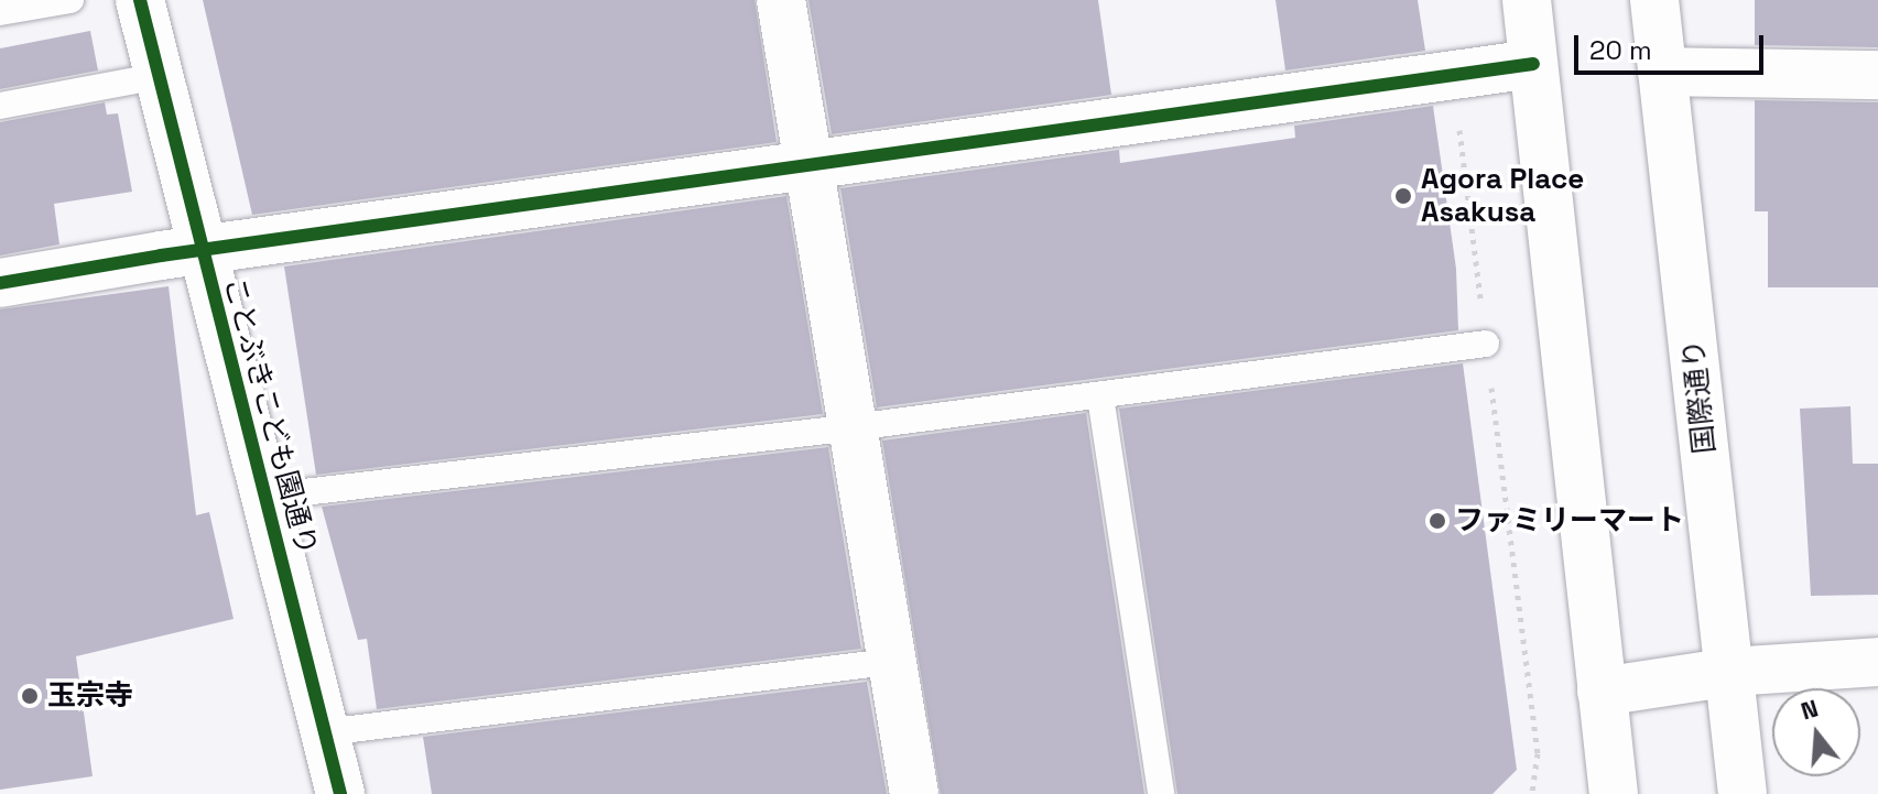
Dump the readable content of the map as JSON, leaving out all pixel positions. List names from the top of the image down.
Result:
{
  "streets": {
    "street": ["国際通り", "ことぶきこども園通り"]
  },
  "places": ["Agora Place Asakusa", "ファミリーマート", "玉宗寺"],
  "scale_bar": "20 m",
  "north": "top"
}
